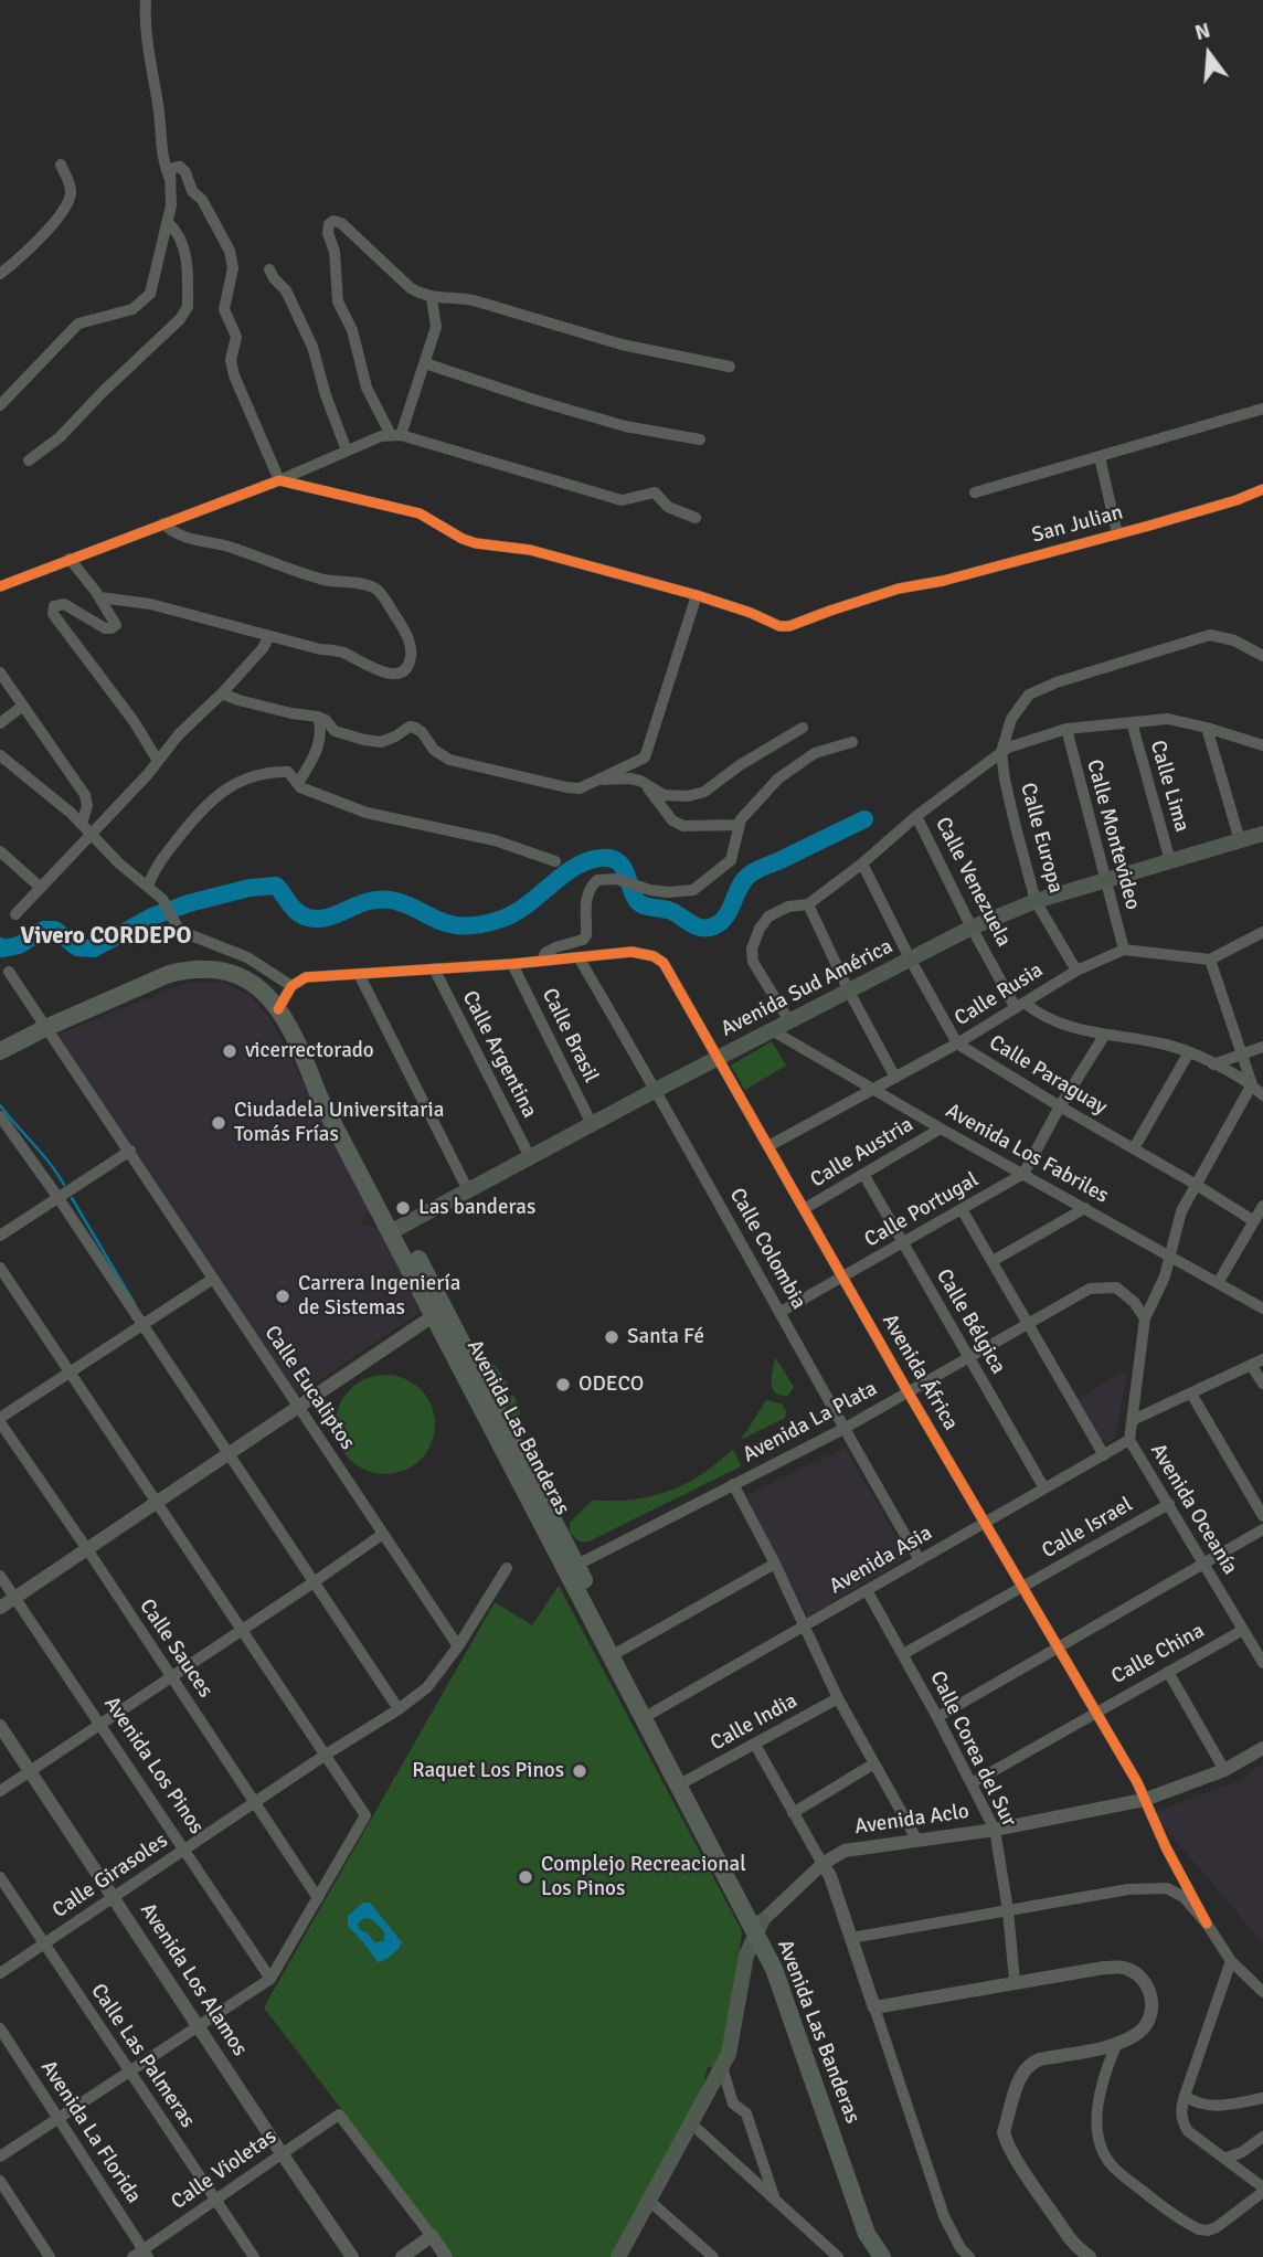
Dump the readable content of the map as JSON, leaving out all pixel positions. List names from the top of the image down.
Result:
{
  "streets": {
    "main road": ["Avenida Sud América", "Avenida Las Banderas", "Avenida Aclo"],
    "street": [
      "San Julian",
      "Calle Lima",
      "Calle Montevideo",
      "Calle Europa",
      "Calle Venezuela",
      "Calle Rusia",
      "Calle Brasil",
      "Calle Argentina",
      "Calle Paraguay",
      "Calle Austria",
      "Avenida Los Fabriles",
      "Calle Portugal",
      "Calle Colombia",
      "Calle Bélgica",
      "Avenida África",
      "Calle Eucaliptos",
      "Avenida La Plata",
      "Avenida Oceanía",
      "Calle Israel",
      "Avenida Asia",
      "Calle Sauces",
      "Calle China",
      "Calle India",
      "Calle Corea del Sur",
      "Avenida Los Pinos",
      "Calle Girasoles",
      "Avenida Los Alamos",
      "Calle Las Palmeras",
      "Avenida La Florida",
      "Calle Violetas"
    ]
  },
  "crossings": [
    ["Calle Lima", "Avenida Sud América"],
    ["Calle Montevideo", "Avenida Sud América"],
    ["Calle Montevideo", "Calle Rusia"],
    ["Calle Europa", "Avenida Sud América"],
    ["Calle Europa", "Calle Rusia"],
    ["Calle Venezuela", "Avenida Sud América"],
    ["Calle Venezuela", "Calle Rusia"],
    ["Avenida Sud América", "Calle Brasil"],
    ["Avenida Sud América", "Calle Argentina"],
    ["Avenida Sud América", "Calle Paraguay"],
    ["Avenida Sud América", "Avenida Los Fabriles"],
    ["Avenida Sud América", "Calle Colombia"],
    ["Avenida Sud América", "Avenida África"],
    ["Avenida Sud América", "Avenida Las Banderas"],
    ["Calle Rusia", "Calle Paraguay"],
    ["Calle Rusia", "Avenida Los Fabriles"],
    ["Calle Rusia", "Avenida África"],
    ["Calle Paraguay", "Avenida Oceanía"],
    ["Calle Austria", "Avenida Los Fabriles"],
    ["Calle Austria", "Calle Bélgica"],
    ["Calle Austria", "Avenida África"],
    ["Avenida Los Fabriles", "Calle Portugal"],
    ["Avenida Los Fabriles", "Avenida Oceanía"],
    ["Calle Portugal", "Calle Colombia"],
    ["Calle Portugal", "Calle Bélgica"],
    ["Calle Portugal", "Avenida África"],
    ["Calle Colombia", "Avenida África"],
    ["Calle Colombia", "Avenida La Plata"],
    ["Calle Colombia", "Avenida Asia"],
    ["Calle Bélgica", "Avenida La Plata"],
    ["Calle Bélgica", "Avenida Asia"],
    ["Avenida África", "Avenida La Plata"],
    ["Avenida África", "Calle Israel"],
    ["Avenida África", "Avenida Asia"],
    ["Avenida África", "Calle China"],
    ["Avenida África", "Avenida Aclo"],
    ["Calle Eucaliptos", "Avenida Las Banderas"],
    ["Calle Eucaliptos", "Calle Girasoles"],
    ["Avenida La Plata", "Avenida Las Banderas"],
    ["Avenida La Plata", "Avenida Oceanía"],
    ["Avenida Las Banderas", "Avenida Asia"],
    ["Avenida Las Banderas", "Calle India"],
    ["Avenida Las Banderas", "Avenida Aclo"],
    ["Avenida Oceanía", "Calle Israel"],
    ["Avenida Oceanía", "Avenida Asia"],
    ["Avenida Oceanía", "Calle China"],
    ["Calle Israel", "Calle Corea del Sur"],
    ["Avenida Asia", "Calle Corea del Sur"],
    ["Calle Sauces", "Calle Girasoles"],
    ["Calle China", "Calle Corea del Sur"],
    ["Calle Corea del Sur", "Avenida Aclo"],
    ["Avenida Los Pinos", "Calle Girasoles"],
    ["Calle Girasoles", "Avenida Los Alamos"],
    ["Calle Girasoles", "Calle Las Palmeras"],
    ["Avenida Los Alamos", "Calle Violetas"],
    ["Calle Las Palmeras", "Calle Violetas"],
    ["Avenida La Florida", "Calle Violetas"]
  ],
  "districts": ["Vivero CORDEPO"],
  "places": [
    "vicerrectorado",
    "Ciudadela Universitaria Tomás Frías",
    "Las banderas",
    "Carrera Ingeniería de Sistemas",
    "Santa Fé",
    "ODECO",
    "Raquet Los Pinos",
    "Complejo Recreacional Los Pinos"
  ],
  "north": "top"
}
